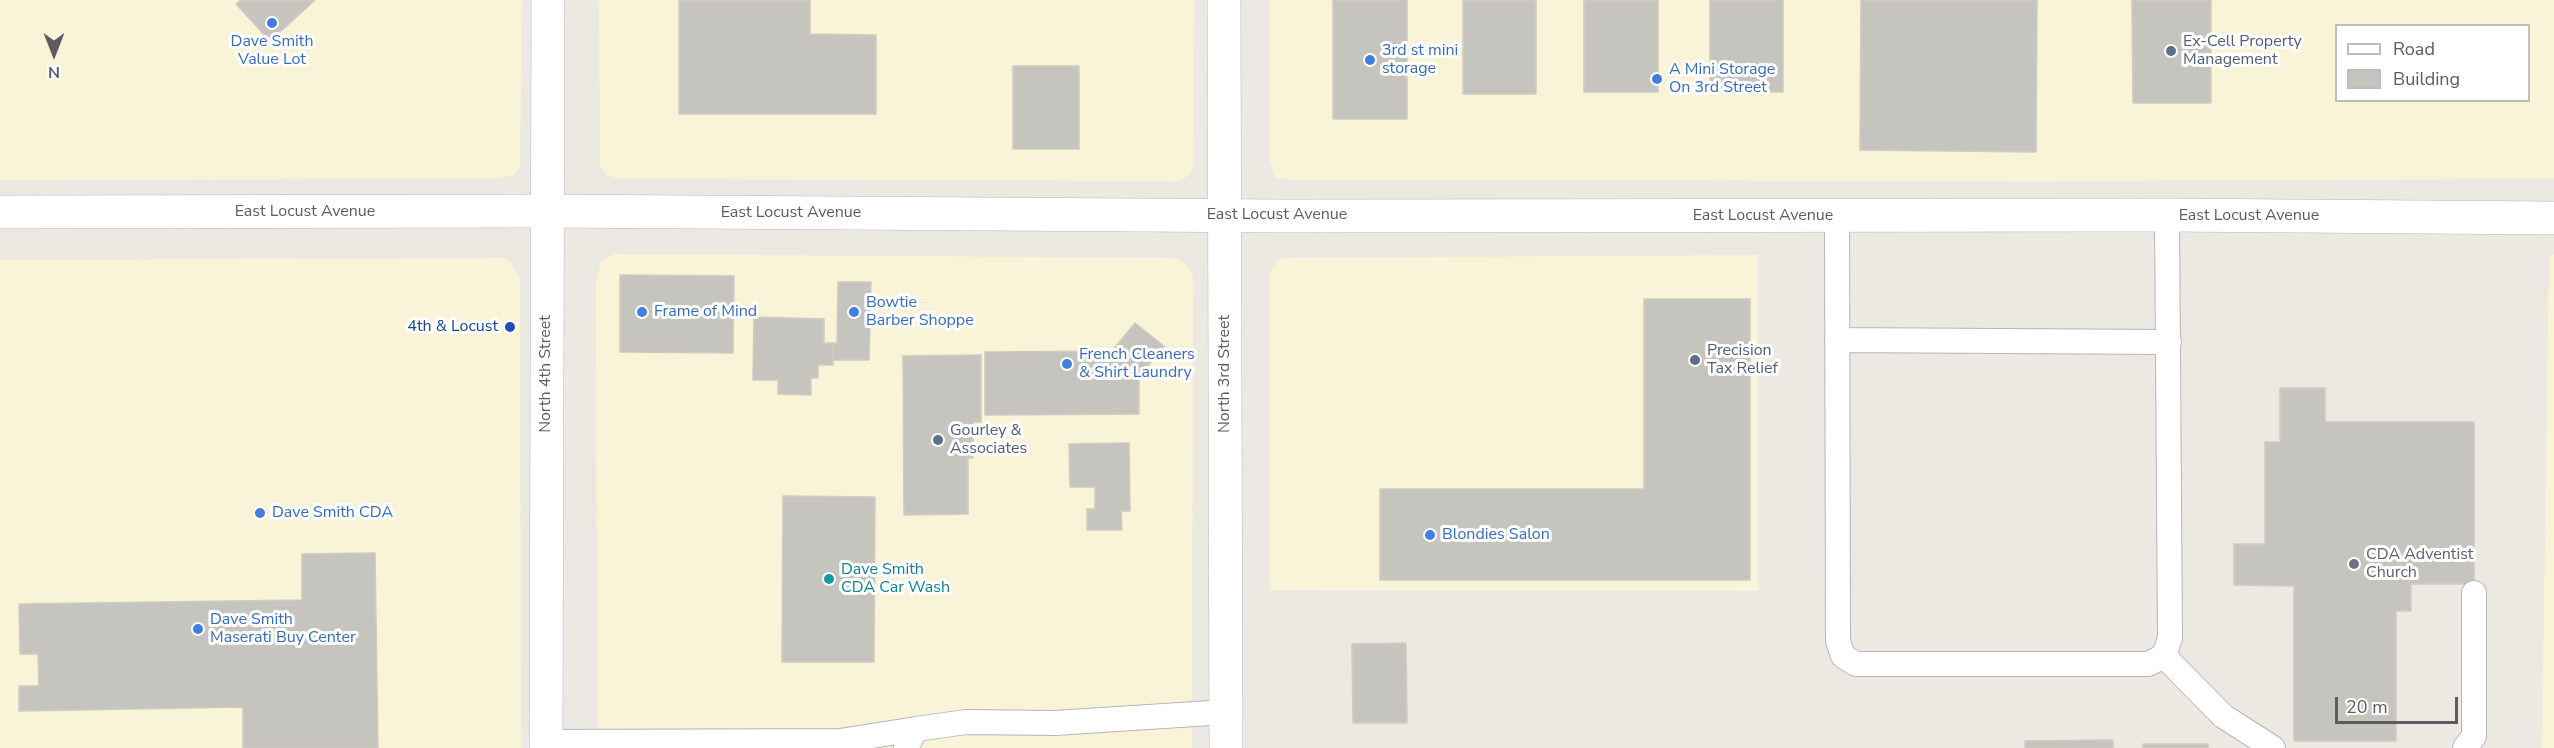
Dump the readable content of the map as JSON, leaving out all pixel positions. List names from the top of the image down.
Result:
{
  "streets": {
    "street": ["East Locust Avenue", "North 4th Street", "North 3rd Street"]
  },
  "crossings": [
    ["East Locust Avenue", "North 4th Street"],
    ["East Locust Avenue", "North 3rd Street"]
  ],
  "places": [
    "Dave Smith Value Lot",
    "Ex-Cell Property Management",
    "3rd st mini storage",
    "A Mini Storage On 3rd Street",
    "Frame of Mind",
    "Bowtie Barber Shoppe",
    "4th & Locust",
    "Precision Tax Relief",
    "French Cleaners & Shirt Laundry",
    "Gourley & Associates",
    "Dave Smith CDA",
    "Blondies Salon",
    "CDA Adventist Church",
    "Dave Smith CDA Car Wash",
    "Dave Smith Maserati Buy Center"
  ],
  "legend": ["Road", "Building"],
  "scale_bar": "20 m",
  "north": "bottom"
}
